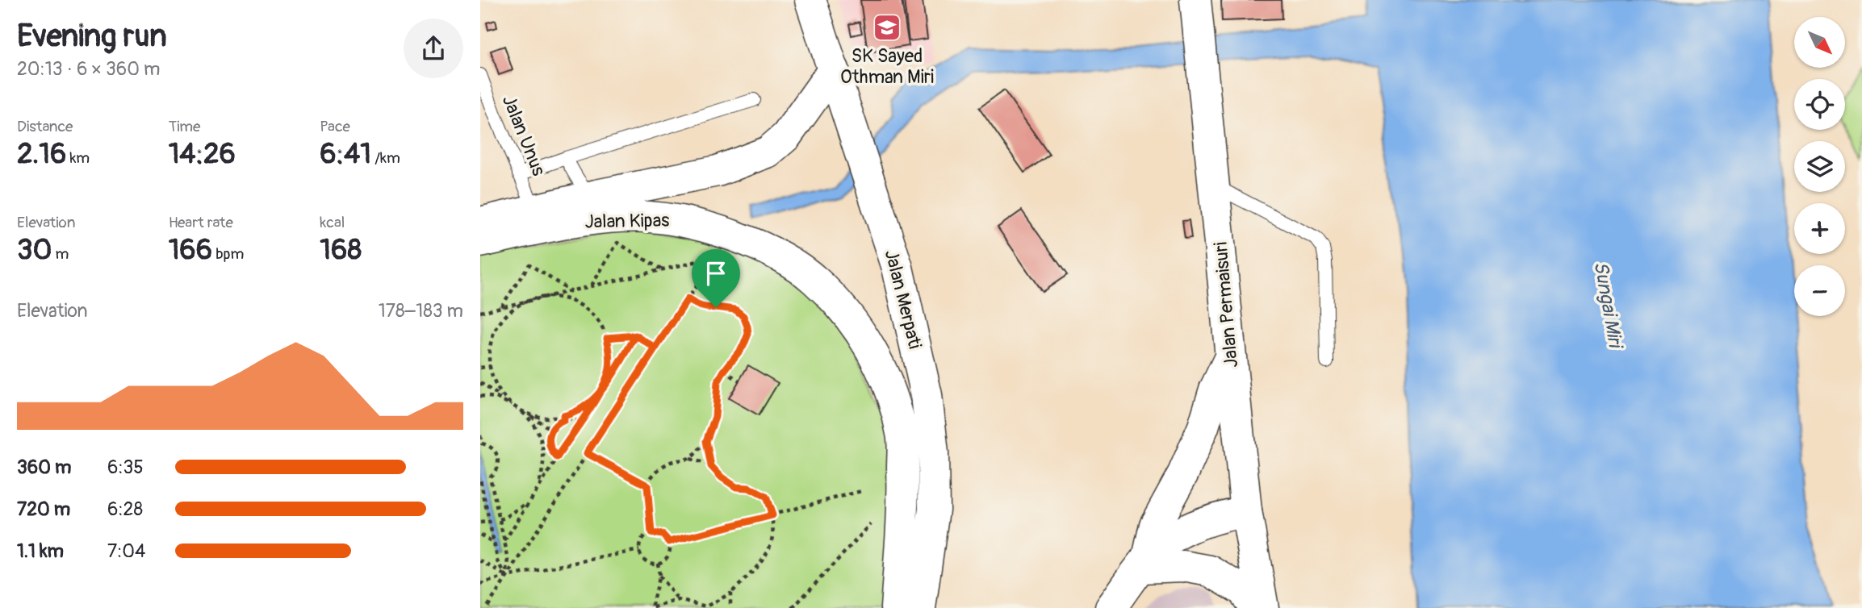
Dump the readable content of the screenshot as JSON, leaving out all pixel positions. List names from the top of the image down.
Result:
{
  "streets": {
    "street": ["Jalan Kipas", "Jalan Merpati", "Jalan Permaisuri"],
    "lane": ["Jalan Unus"]
  },
  "water": ["Sungai Miri"],
  "places": {
    "school or university": ["SK Sayed Othman Miri"]
  },
  "north": "bottom right",
  "page": {
    "heading": ["Evening run", "20:13 · 6 × 360 m"],
    "map_buttons": ["+", "−"],
    "stats": [
      ["Distance", "2.16 km"],
      ["Time", "14:26"],
      ["Pace", "6:41 /km"],
      ["Elevation", "30 m"],
      ["Heart rate", "166 bpm"],
      ["kcal", "168"]
    ],
    "chart": ["Elevation", "178–183 m"],
    "list": [
      {
        "name": "360 m",
        "note": "6:35"
      },
      {
        "name": "720 m",
        "note": "6:28"
      },
      {
        "name": "1.1 km",
        "note": "7:04"
      }
    ]
  }
}
